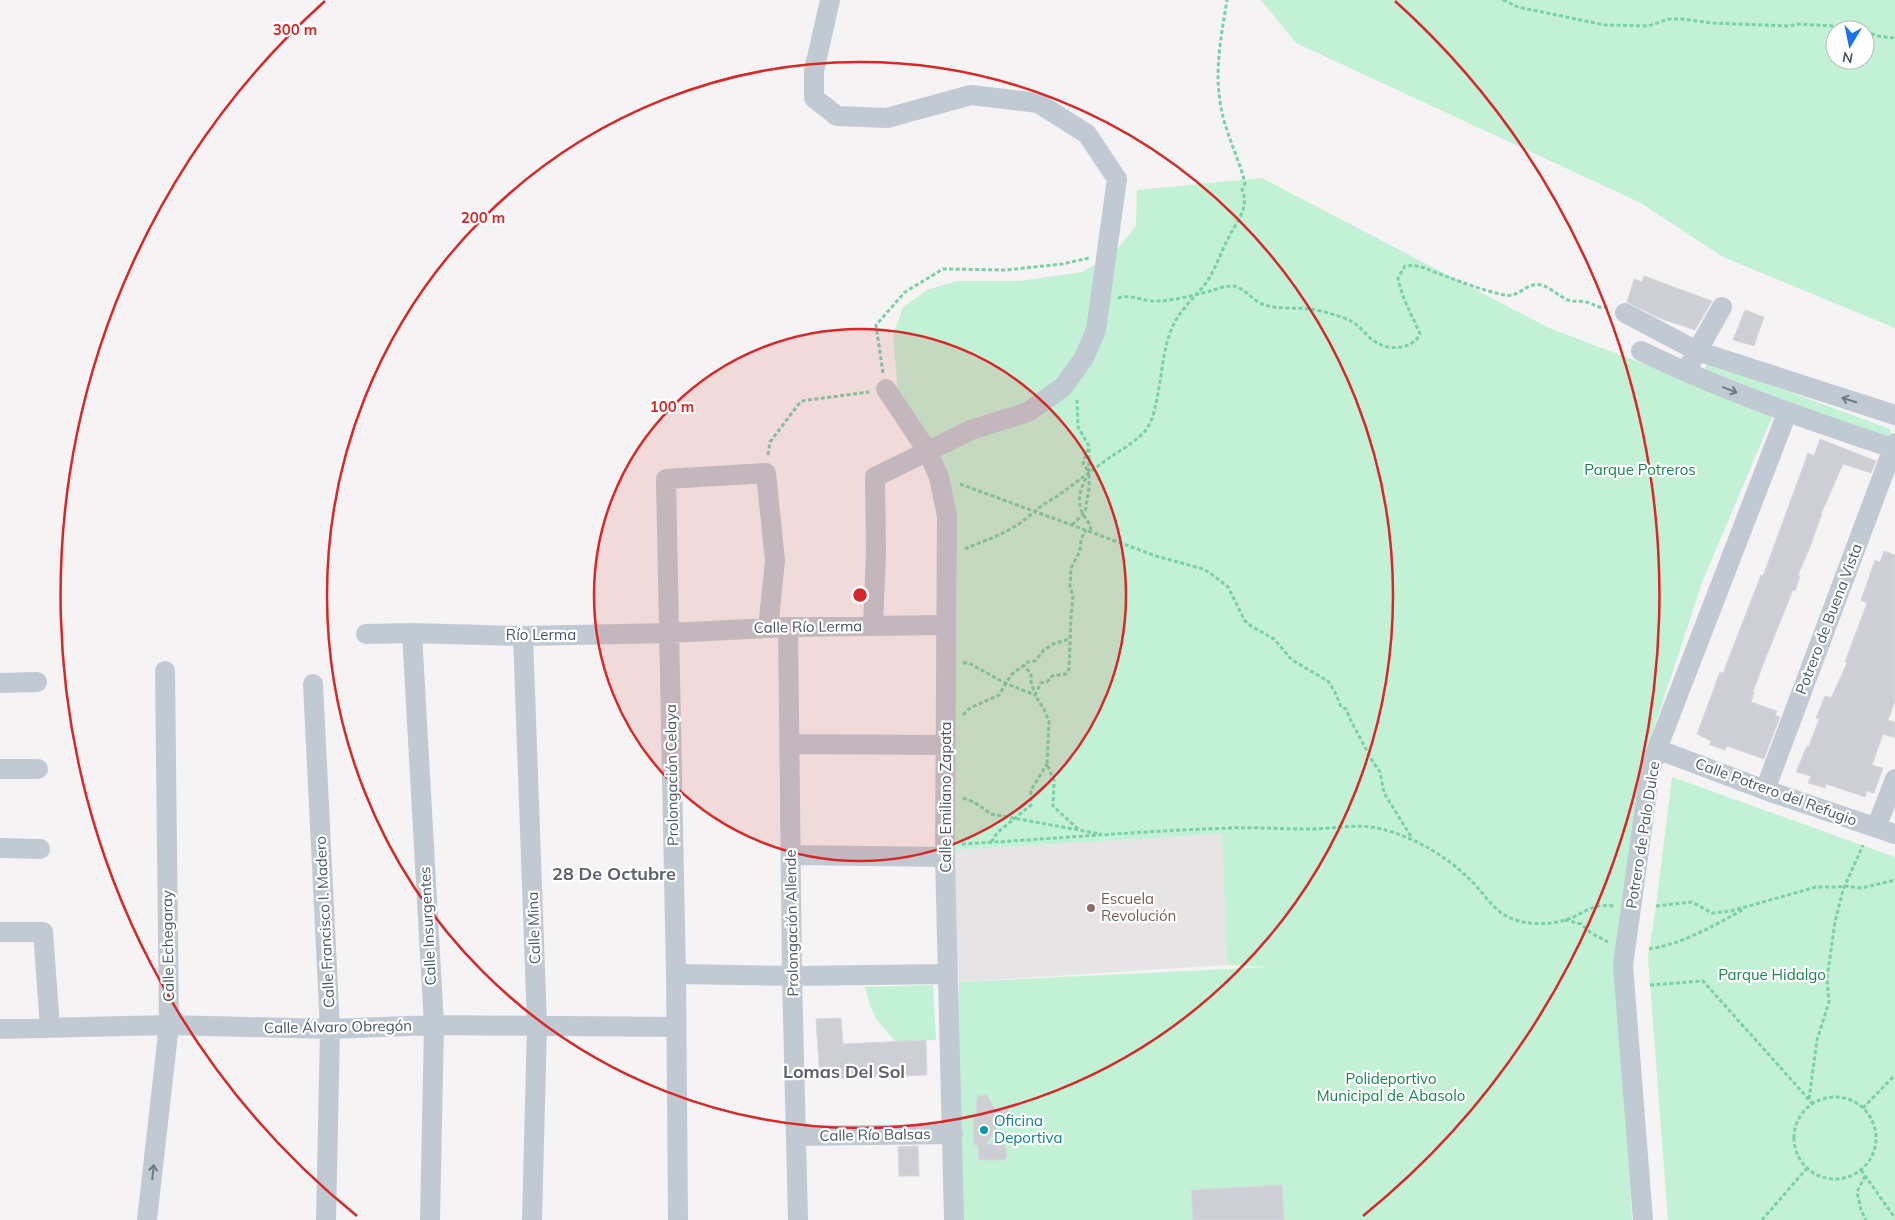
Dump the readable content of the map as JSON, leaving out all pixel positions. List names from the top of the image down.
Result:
{
  "streets": {
    "street": [
      "Potrero de Buena Vista",
      "Calle Río Lerma",
      "Río Lerma",
      "Prolongación Celaya",
      "Calle Potrero del Refugio",
      "Calle Emiliano Zapata",
      "Potrero de Palo Dulce",
      "Calle Francisco I. Madero",
      "Prolongación Allende",
      "Calle Insurgentes",
      "Calle Mina",
      "Calle Echegaray",
      "Calle Álvaro Obregón",
      "Calle Río Balsas"
    ]
  },
  "crossings": [
    ["Potrero de Buena Vista", "Calle Potrero del Refugio"],
    ["Calle Río Lerma", "Río Lerma"],
    ["Calle Río Lerma", "Prolongación Celaya"],
    ["Calle Río Lerma", "Calle Emiliano Zapata"],
    ["Calle Río Lerma", "Prolongación Allende"],
    ["Río Lerma", "Prolongación Celaya"],
    ["Río Lerma", "Calle Insurgentes"],
    ["Río Lerma", "Calle Mina"],
    ["Prolongación Celaya", "Prolongación Allende"],
    ["Prolongación Celaya", "Calle Álvaro Obregón"],
    ["Calle Potrero del Refugio", "Potrero de Palo Dulce"],
    ["Calle Emiliano Zapata", "Calle Río Balsas"],
    ["Calle Francisco I. Madero", "Calle Álvaro Obregón"],
    ["Prolongación Allende", "Calle Río Balsas"],
    ["Calle Insurgentes", "Calle Álvaro Obregón"],
    ["Calle Mina", "Calle Álvaro Obregón"],
    ["Calle Echegaray", "Calle Álvaro Obregón"]
  ],
  "one_way": ["Calle Echegaray"],
  "districts": ["28 De Octubre", "Lomas Del Sol"],
  "parks": ["Parque Potreros", "Parque Hidalgo", "Polideportivo Municipal de Abasolo"],
  "places": ["Escuela Revolución", "Oficina Deportiva"],
  "north": "bottom",
  "rings": ["300 m", "200 m", "100 m"]
}
